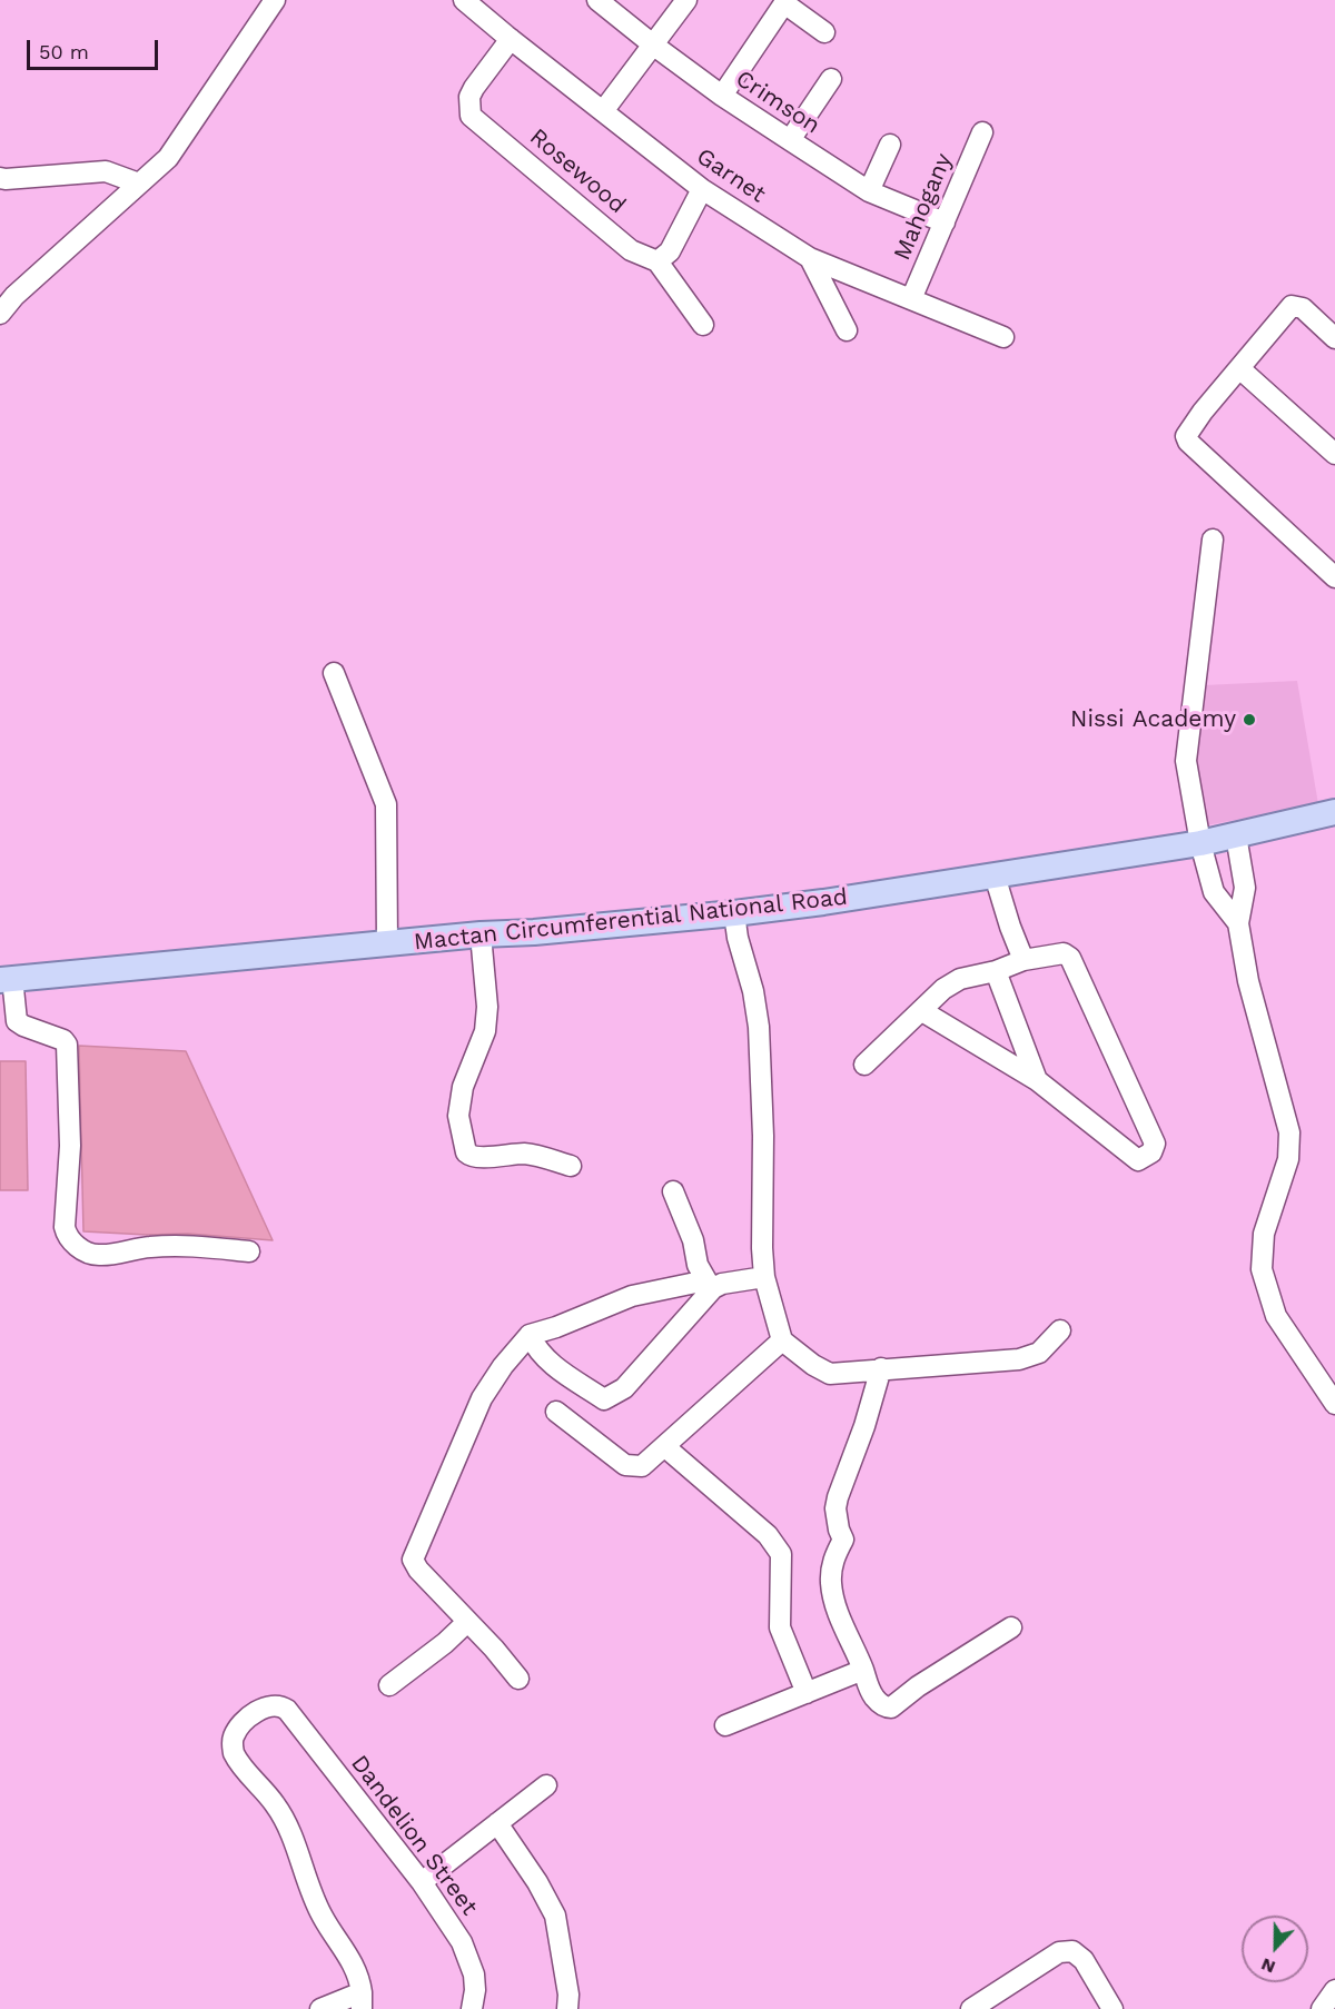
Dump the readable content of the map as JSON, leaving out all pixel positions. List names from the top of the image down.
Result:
{
  "streets": {
    "main road": ["Mactan Circumferential National Road"],
    "street": [
      "Crimson",
      "Rosewood",
      "Garnet",
      "Mahogany",
      "Dandelion Street"
    ]
  },
  "crossings": [
    ["Crimson", "Mahogany"],
    ["Rosewood", "Garnet"],
    ["Garnet", "Mahogany"]
  ],
  "places": ["Nissi Academy"],
  "scale_bar": "50 m",
  "north": "bottom"
}
